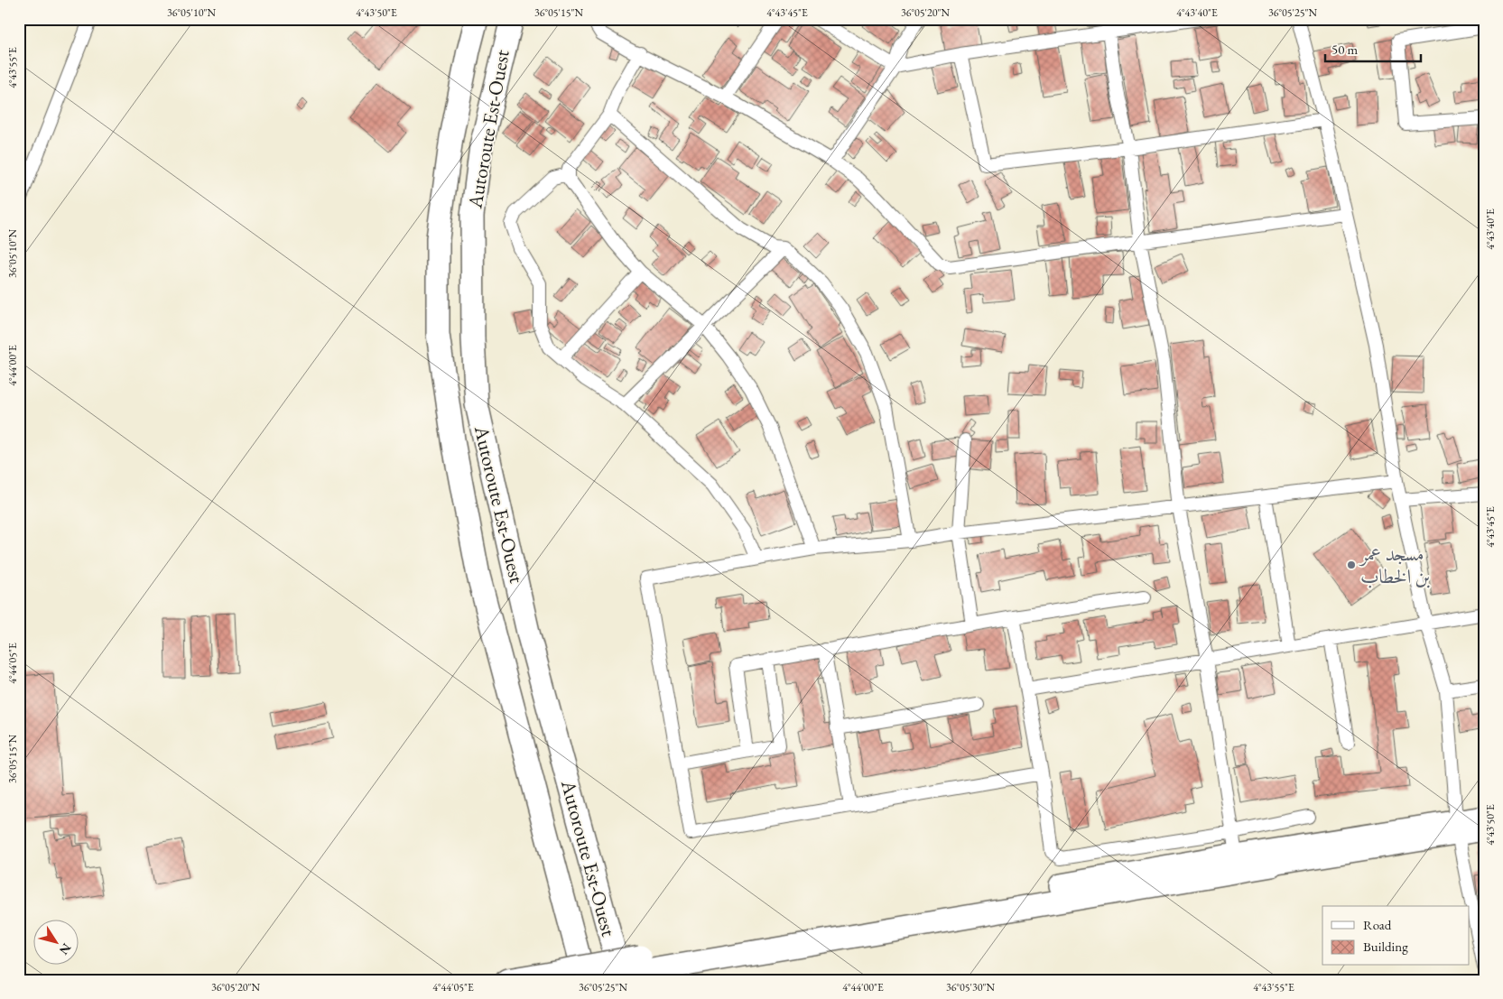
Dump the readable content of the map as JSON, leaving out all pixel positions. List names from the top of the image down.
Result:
{
  "streets": {
    "highway": ["Autoroute Est-Ouest"]
  },
  "places": ["مسجد عمر بن الخطاب"],
  "legend": ["Road", "Building"],
  "scale_bar": "50 m",
  "north": "bottom right",
  "coordinates": [
    "36°05'10\"N",
    "4°43'50\"E",
    "36°05'15\"N",
    "4°43'45\"E",
    "36°05'20\"N",
    "4°43'40\"E",
    "36°05'25\"N",
    "4°43'55\"E",
    "4°44'00\"E",
    "4°44'05\"E",
    "36°05'30\"N"
  ]
}
